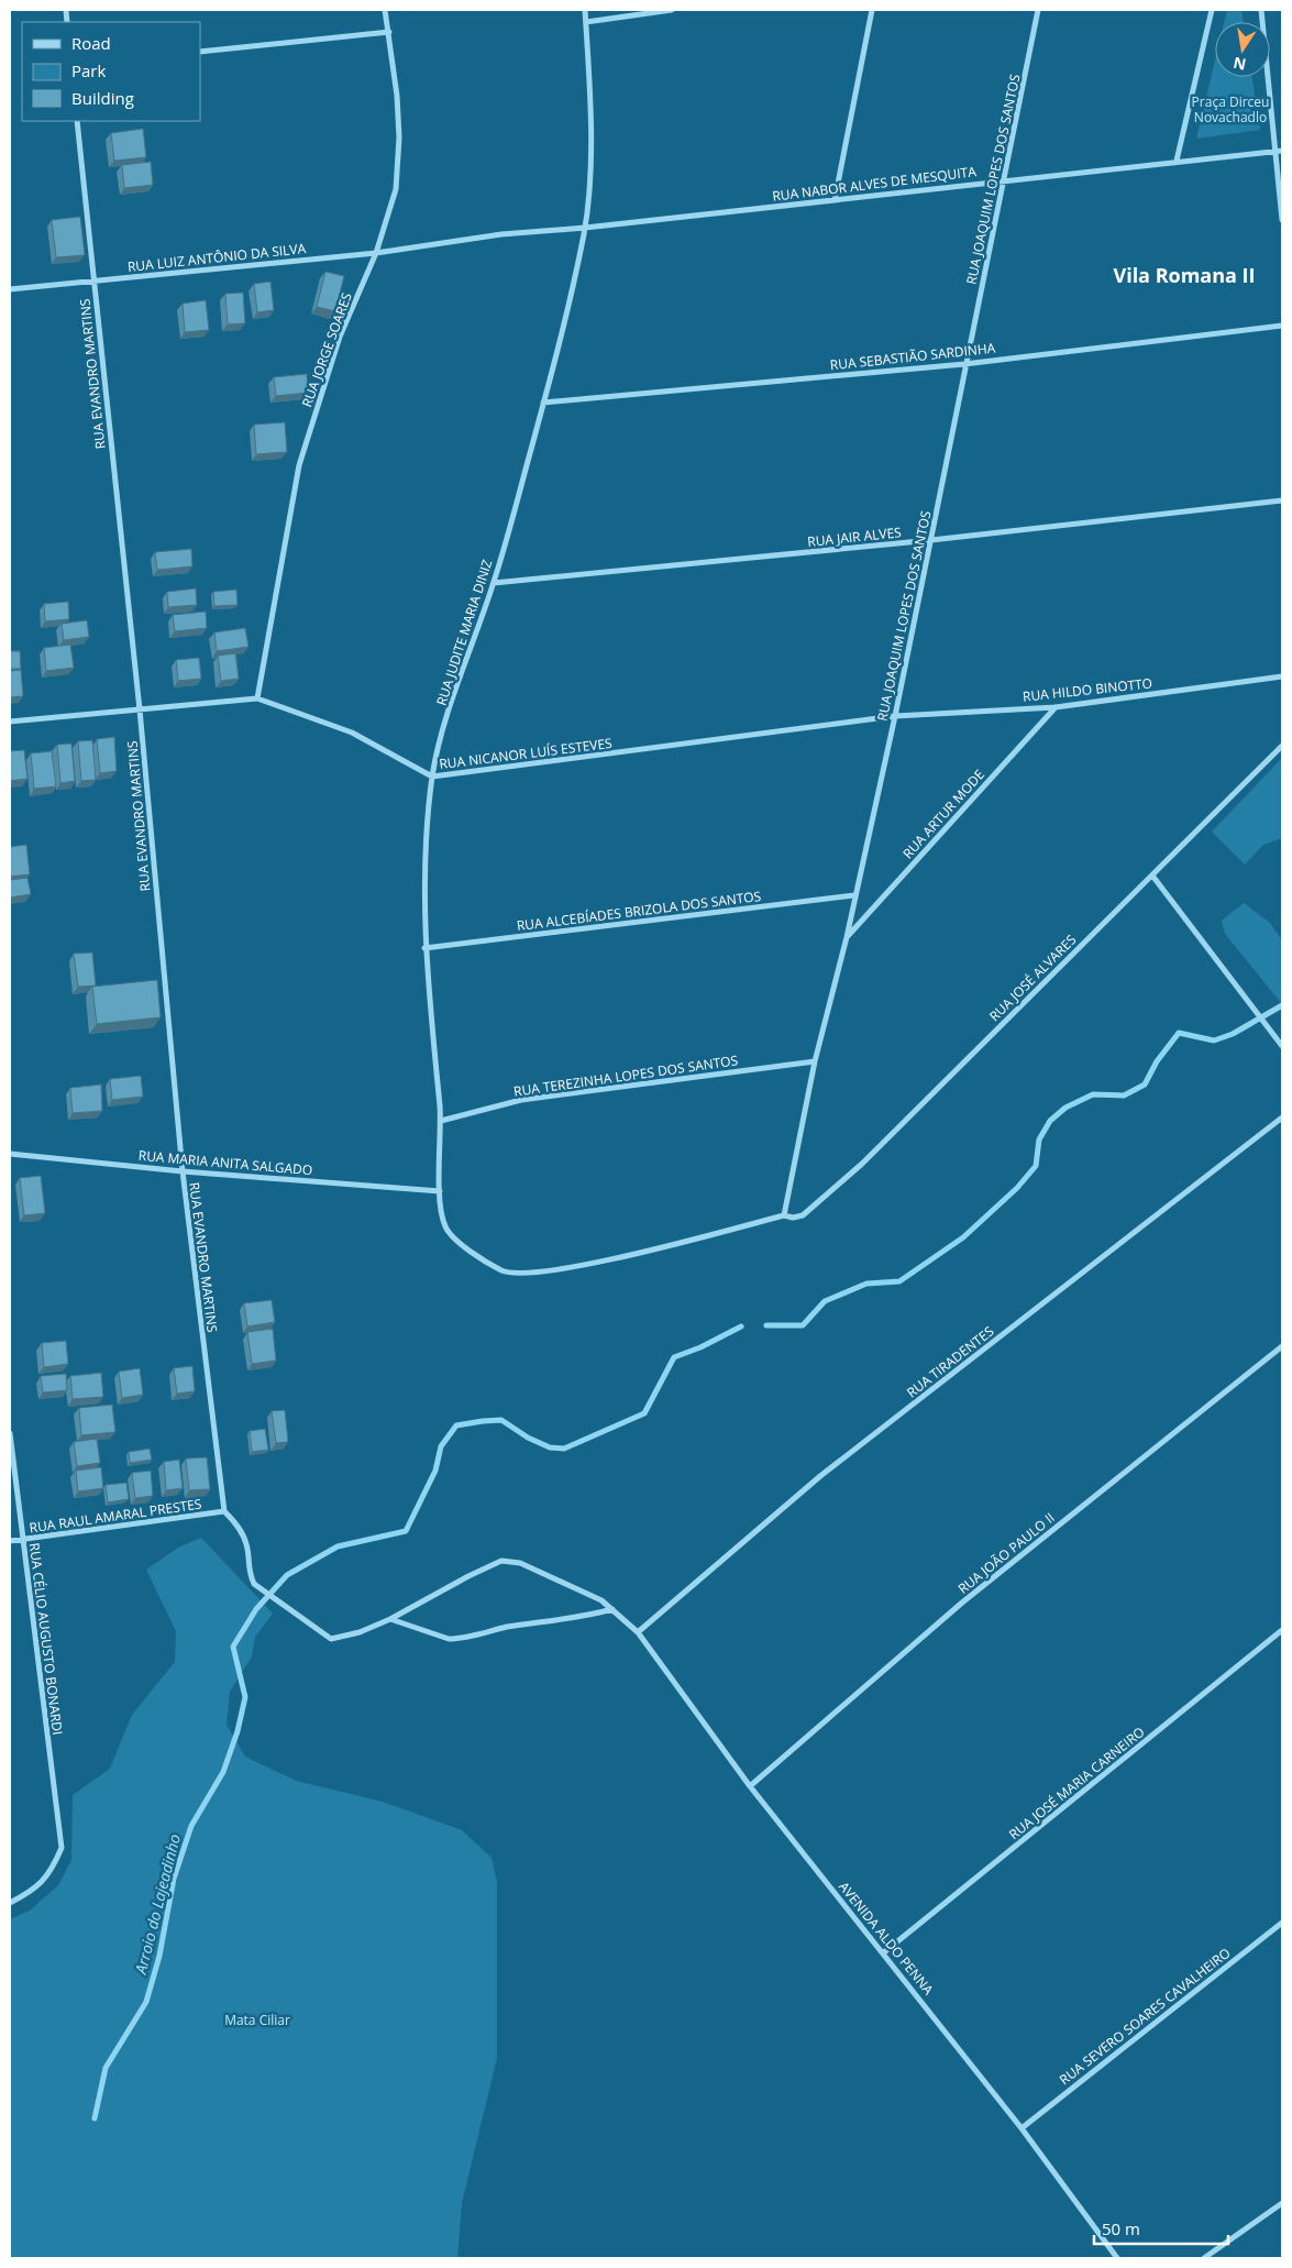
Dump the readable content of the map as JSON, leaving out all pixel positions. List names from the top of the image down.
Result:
{
  "streets": {
    "street": [
      "RUA JOAQUIM LOPES DOS SANTOS",
      "RUA NABOR ALVES DE MESQUITA",
      "RUA LUIZ ANTÔNIO DA SILVA",
      "RUA JORGE SOARES",
      "RUA SEBASTIÃO SARDINHA",
      "RUA EVANDRO MARTINS",
      "RUA JAIR ALVES",
      "RUA JUDITE MARIA DINIZ",
      "RUA HILDO BINOTTO",
      "RUA NICANOR LUÍS ESTEVES",
      "RUA ARTUR MODE",
      "RUA ALCEBÍADES BRIZOLA DOS SANTOS",
      "RUA JOSÉ ALVARES",
      "RUA TEREZINHA LOPES DOS SANTOS",
      "RUA MARIA ANITA SALGADO",
      "RUA TIRADENTES",
      "RUA RAUL AMARAL PRESTES",
      "RUA JOÃO PAULO II",
      "RUA CÉLIO AUGUSTO BONARDI",
      "RUA JOSÉ MARIA CARNEIRO",
      "AVENIDA ALDO PENNA",
      "RUA SEVERO SOARES CAVALHEIRO"
    ]
  },
  "crossings": [
    ["RUA JOAQUIM LOPES DOS SANTOS", "RUA NABOR ALVES DE MESQUITA"],
    ["RUA JOAQUIM LOPES DOS SANTOS", "RUA SEBASTIÃO SARDINHA"],
    ["RUA JOAQUIM LOPES DOS SANTOS", "RUA JAIR ALVES"],
    ["RUA JOAQUIM LOPES DOS SANTOS", "RUA JUDITE MARIA DINIZ"],
    ["RUA JOAQUIM LOPES DOS SANTOS", "RUA HILDO BINOTTO"],
    ["RUA JOAQUIM LOPES DOS SANTOS", "RUA NICANOR LUÍS ESTEVES"],
    ["RUA JOAQUIM LOPES DOS SANTOS", "RUA ARTUR MODE"],
    ["RUA JOAQUIM LOPES DOS SANTOS", "RUA ALCEBÍADES BRIZOLA DOS SANTOS"],
    ["RUA JOAQUIM LOPES DOS SANTOS", "RUA JOSÉ ALVARES"],
    ["RUA JOAQUIM LOPES DOS SANTOS", "RUA TEREZINHA LOPES DOS SANTOS"],
    ["RUA NABOR ALVES DE MESQUITA", "RUA LUIZ ANTÔNIO DA SILVA"],
    ["RUA NABOR ALVES DE MESQUITA", "RUA JUDITE MARIA DINIZ"],
    ["RUA LUIZ ANTÔNIO DA SILVA", "RUA JORGE SOARES"],
    ["RUA LUIZ ANTÔNIO DA SILVA", "RUA EVANDRO MARTINS"],
    ["RUA JORGE SOARES", "RUA NICANOR LUÍS ESTEVES"],
    ["RUA SEBASTIÃO SARDINHA", "RUA JUDITE MARIA DINIZ"],
    ["RUA EVANDRO MARTINS", "RUA NICANOR LUÍS ESTEVES"],
    ["RUA EVANDRO MARTINS", "RUA MARIA ANITA SALGADO"],
    ["RUA EVANDRO MARTINS", "RUA RAUL AMARAL PRESTES"],
    ["RUA EVANDRO MARTINS", "AVENIDA ALDO PENNA"],
    ["RUA JAIR ALVES", "RUA JUDITE MARIA DINIZ"],
    ["RUA JUDITE MARIA DINIZ", "RUA NICANOR LUÍS ESTEVES"],
    ["RUA JUDITE MARIA DINIZ", "RUA ALCEBÍADES BRIZOLA DOS SANTOS"],
    ["RUA JUDITE MARIA DINIZ", "RUA JOSÉ ALVARES"],
    ["RUA JUDITE MARIA DINIZ", "RUA TEREZINHA LOPES DOS SANTOS"],
    ["RUA JUDITE MARIA DINIZ", "RUA MARIA ANITA SALGADO"],
    ["RUA HILDO BINOTTO", "RUA NICANOR LUÍS ESTEVES"],
    ["RUA HILDO BINOTTO", "RUA ARTUR MODE"],
    ["RUA TIRADENTES", "AVENIDA ALDO PENNA"],
    ["RUA RAUL AMARAL PRESTES", "RUA CÉLIO AUGUSTO BONARDI"],
    ["RUA RAUL AMARAL PRESTES", "AVENIDA ALDO PENNA"],
    ["RUA JOÃO PAULO II", "AVENIDA ALDO PENNA"],
    ["RUA JOSÉ MARIA CARNEIRO", "AVENIDA ALDO PENNA"],
    ["AVENIDA ALDO PENNA", "RUA SEVERO SOARES CAVALHEIRO"]
  ],
  "districts": ["Vila Romana II"],
  "water": ["Arroio do Lajeadinho"],
  "parks": ["Praça Dirceu Novachadlo", "Mata Ciliar"],
  "legend": ["Road", "Park", "Building"],
  "scale_bar": "50 m",
  "north": "bottom"
}
